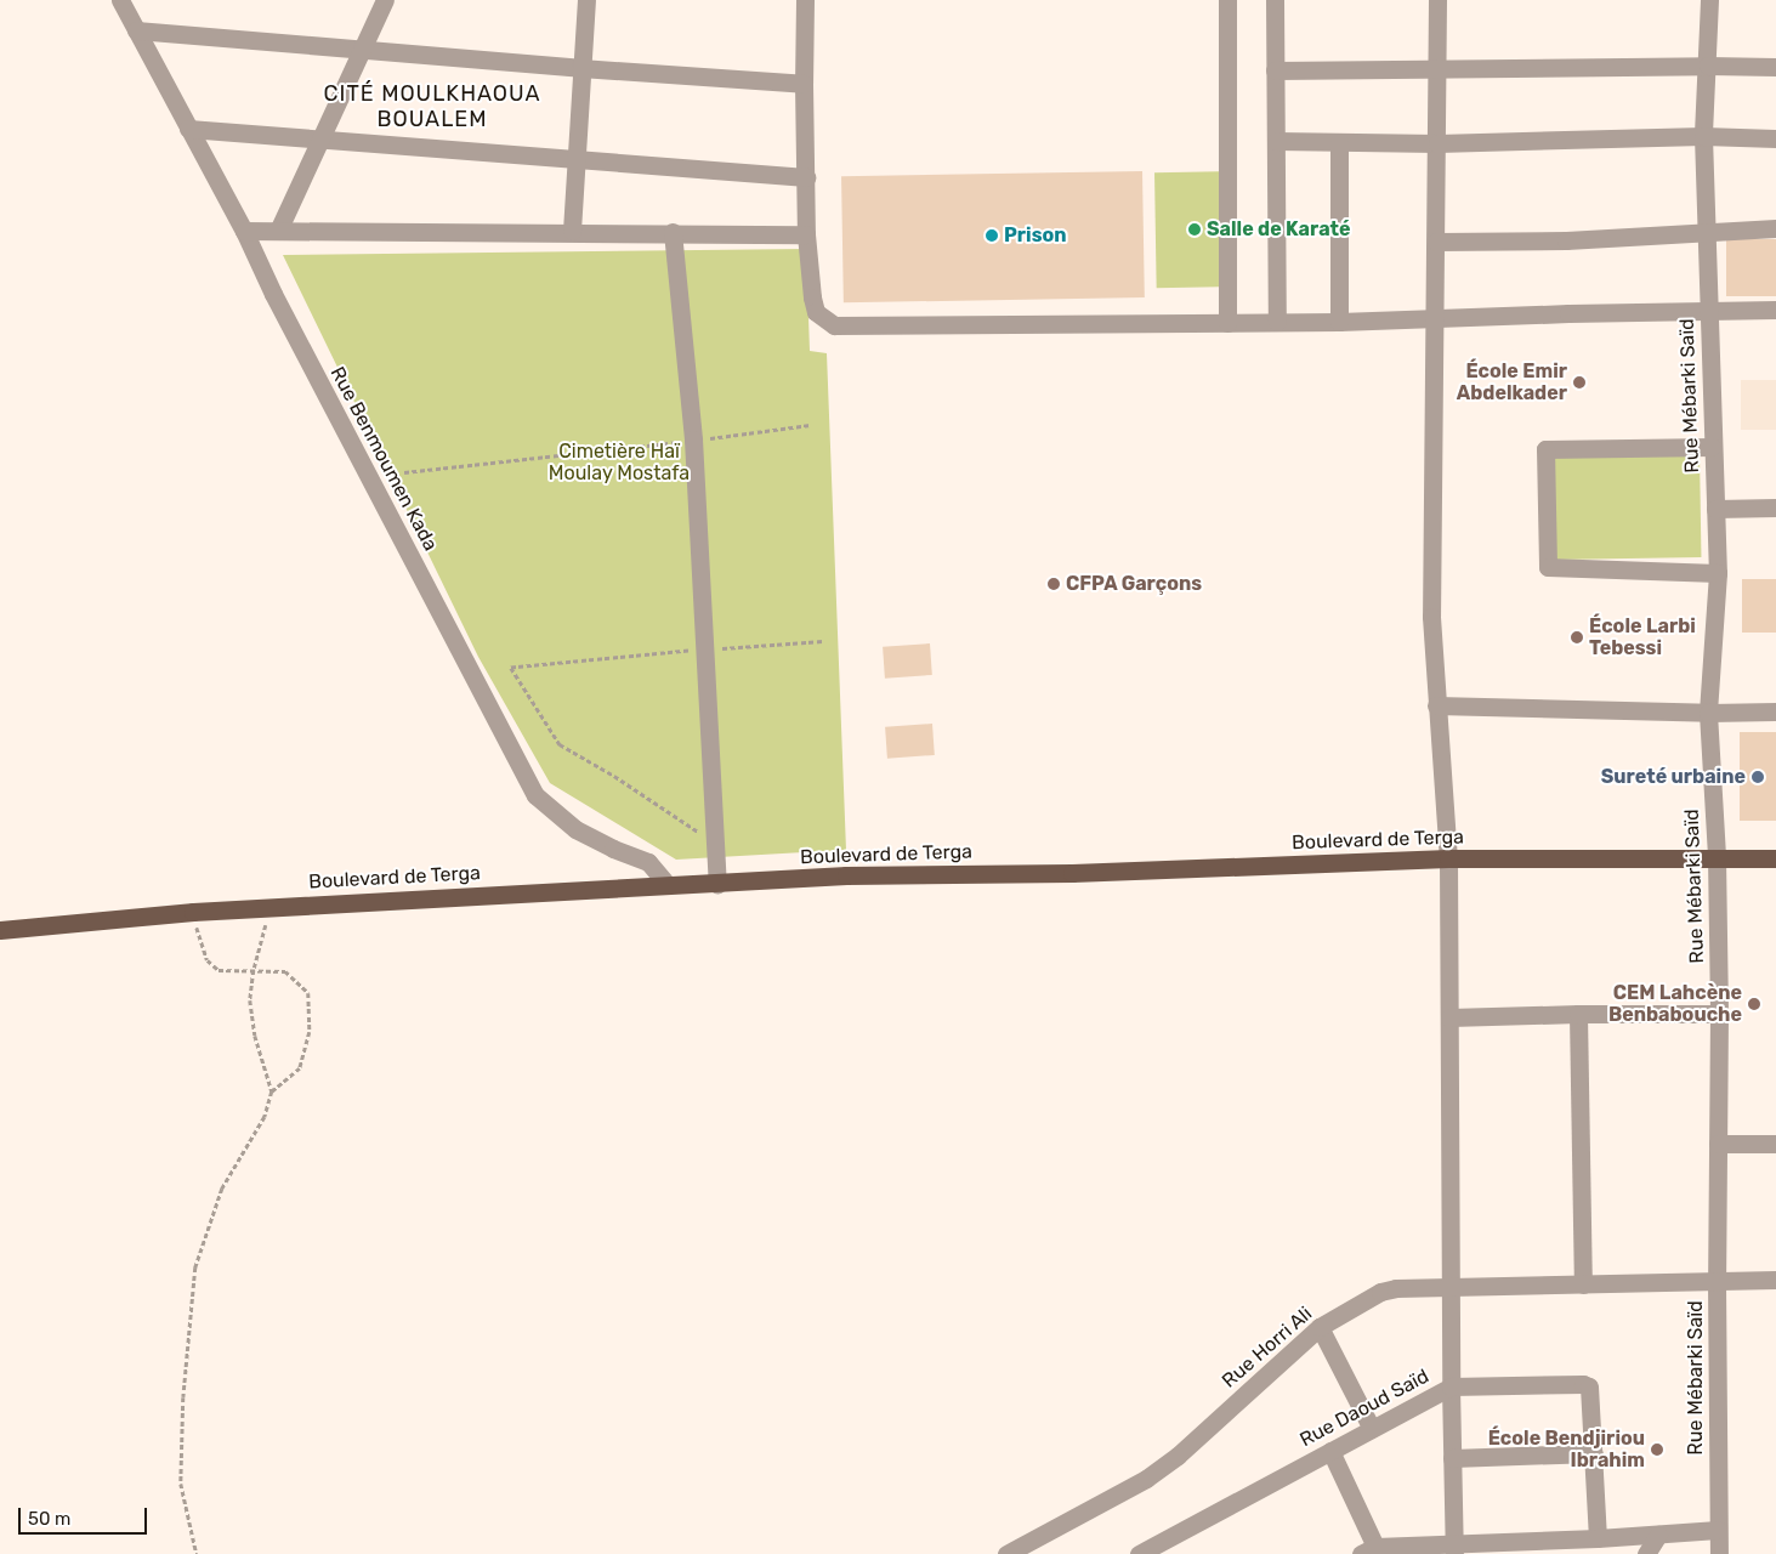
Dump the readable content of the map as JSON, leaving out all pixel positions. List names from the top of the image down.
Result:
{
  "streets": {
    "main road": ["Boulevard de Terga"],
    "street": [
      "Rue Mébarki Saïd",
      "Rue Benmoumen Kada",
      "Rue Horri Ali",
      "Rue Daoud Saïd"
    ]
  },
  "crossings": [
    ["Rue Mébarki Saïd", "Boulevard de Terga"],
    ["Rue Mébarki Saïd", "Rue Horri Ali"],
    ["Rue Benmoumen Kada", "Boulevard de Terga"]
  ],
  "districts": ["CITÉ MOULKHAOUA BOUALEM"],
  "parks": ["Cimetière Haï Moulay Mostafa"],
  "places": [
    "Salle de Karaté",
    "Prison",
    "École Emir Abdelkader",
    "CFPA Garçons",
    "École Larbi Tebessi",
    "Sureté urbaine",
    "CEM Lahcène Benbabouche",
    "École Bendjiriou Ibrahim"
  ],
  "scale_bar": "50 m"
}
